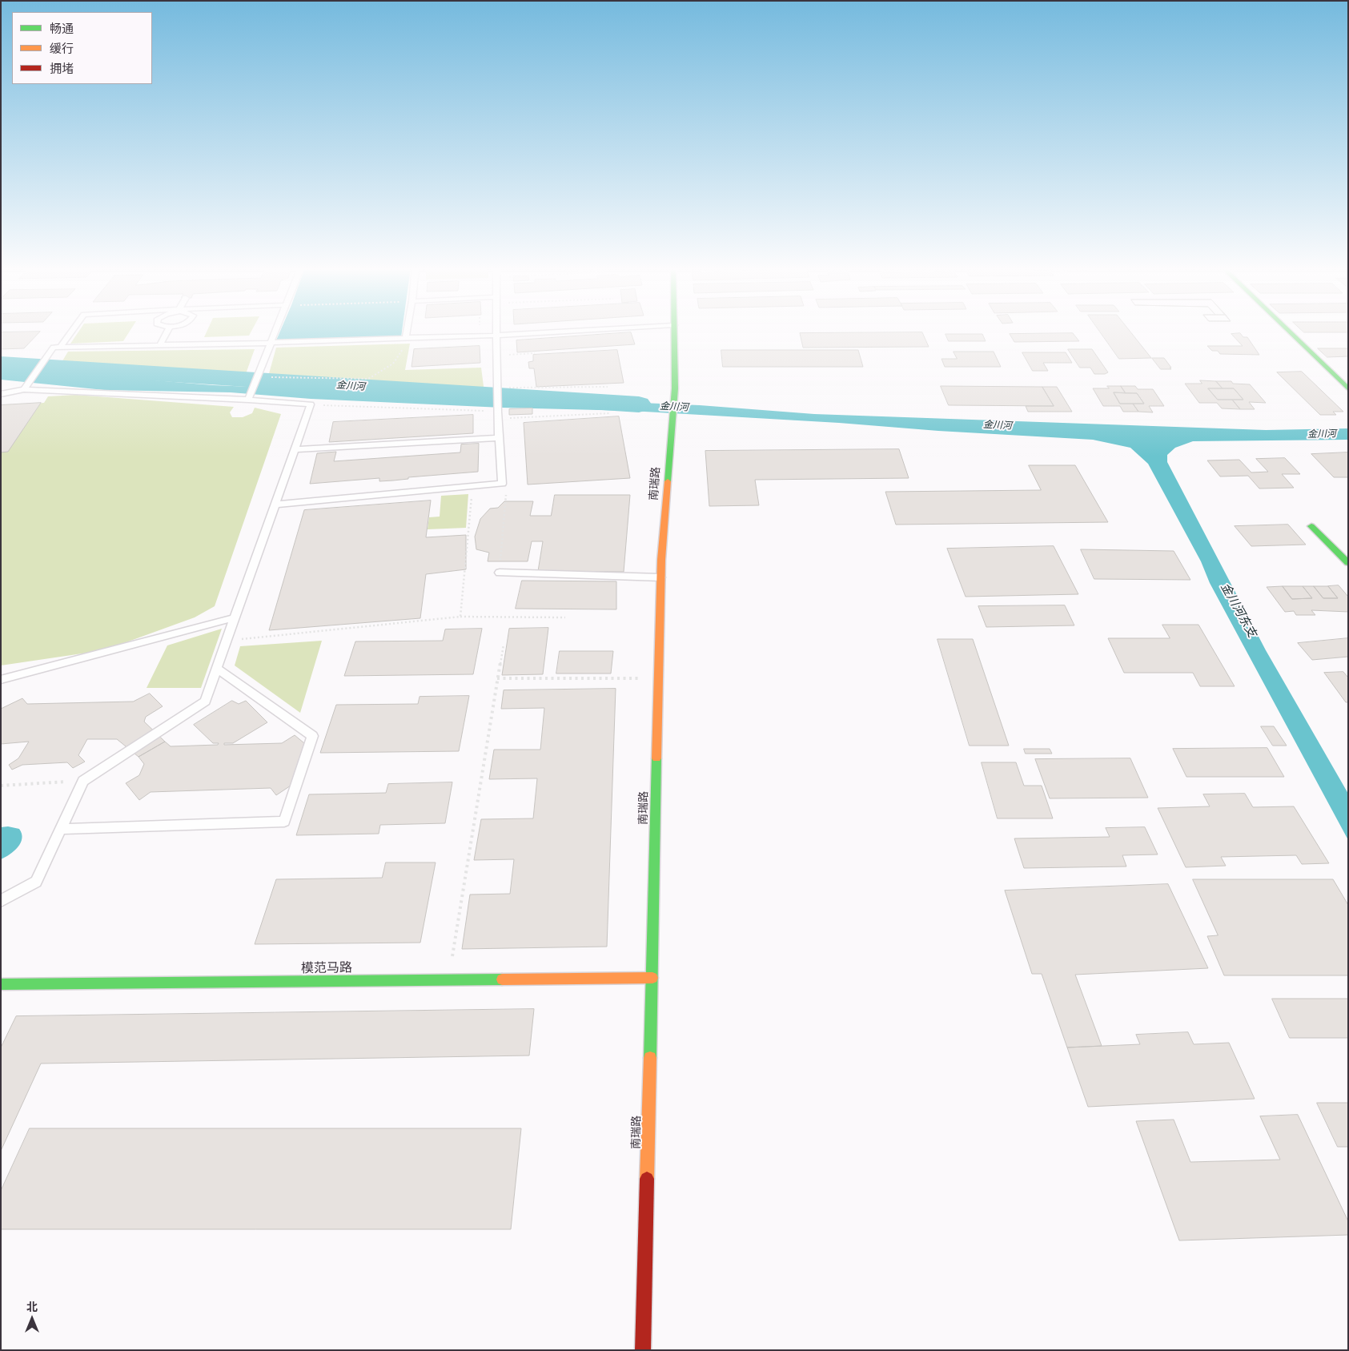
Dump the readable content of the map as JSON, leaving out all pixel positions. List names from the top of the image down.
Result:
{
  "streets": {
    "street": ["南瑞路", "模范马路"]
  },
  "crossings": [
    ["南瑞路", "模范马路"]
  ],
  "water": ["金川河", "金川河东支"],
  "legend": ["畅通", "缓行", "拥堵"],
  "north": "top"
}
